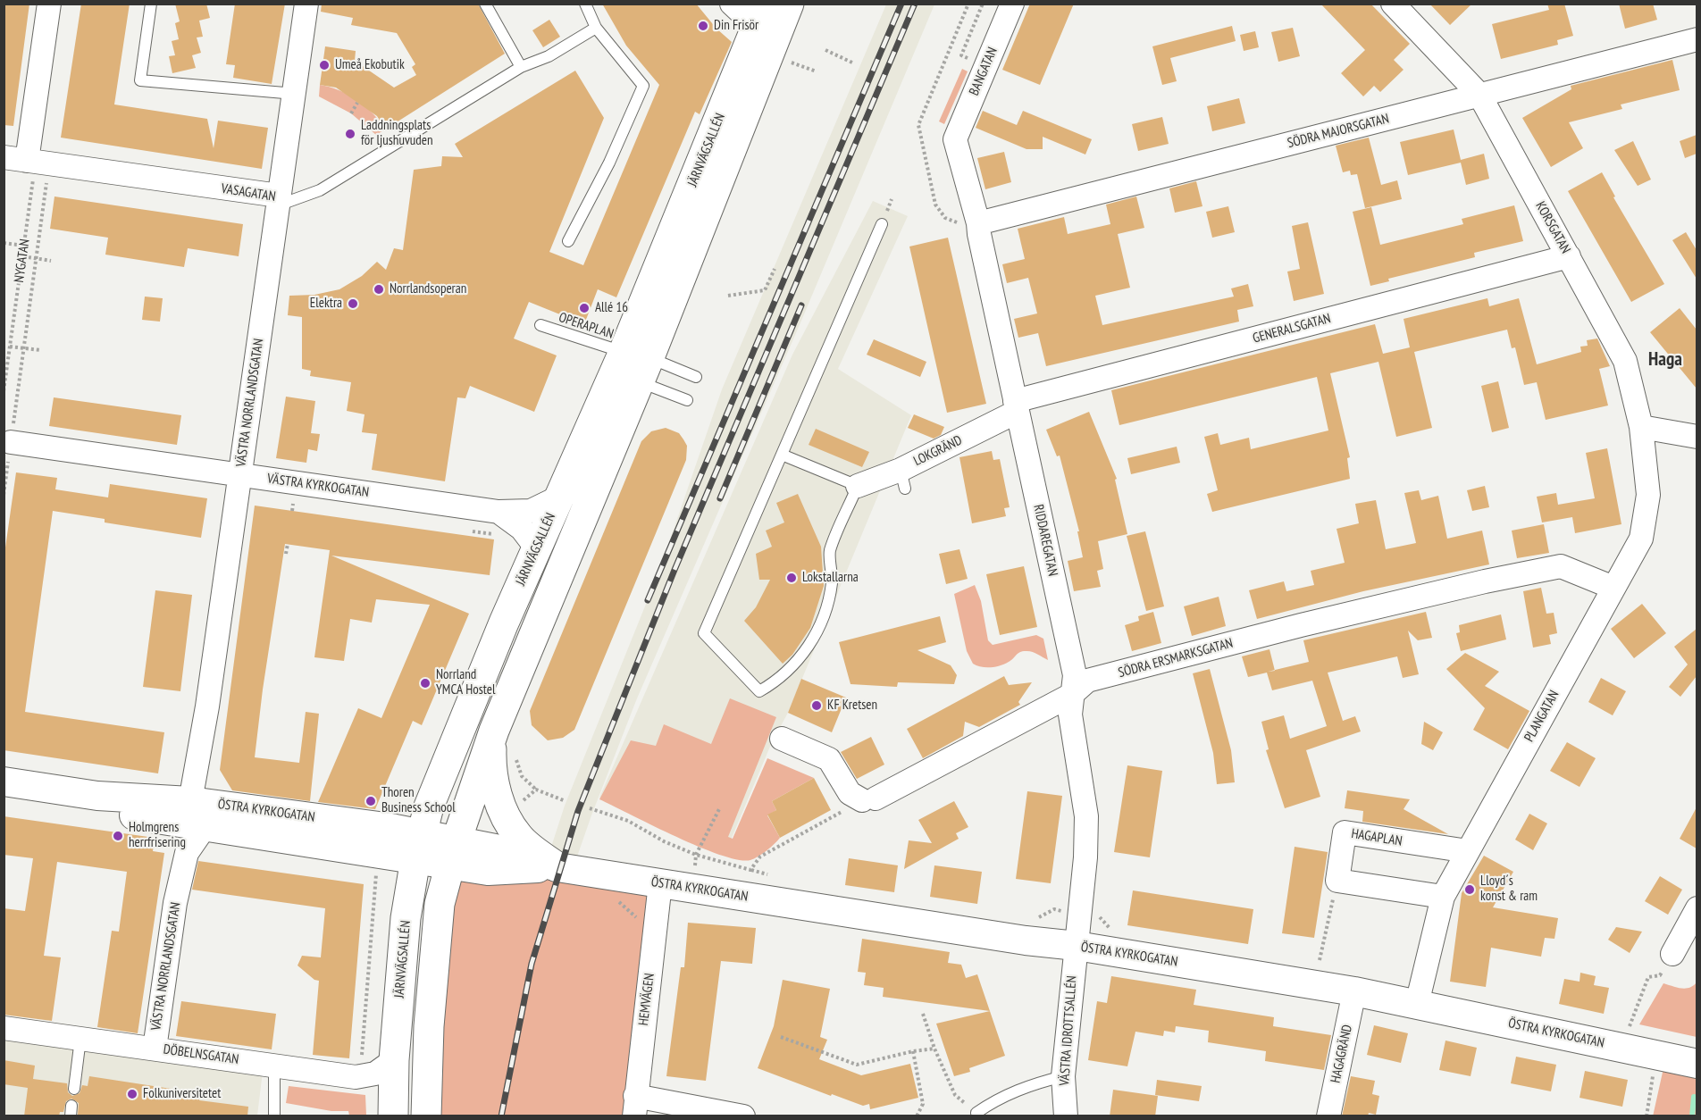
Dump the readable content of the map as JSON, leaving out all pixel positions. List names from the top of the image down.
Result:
{
  "streets": {
    "main road": ["JÄRNVÄGSALLÉN"],
    "street": [
      "BANGATAN",
      "SÖDRA MAJORSGATAN",
      "VASAGATAN",
      "KORSGATAN",
      "GENERALSGATAN",
      "VÄSTRA NORRLANDSGATAN",
      "LOKGRÄND",
      "VÄSTRA KYRKOGATAN",
      "RIDDAREGATAN",
      "SÖDRA ERSMARKSGATAN",
      "PLANGATAN",
      "ÖSTRA KYRKOGATAN",
      "HAGAPLAN",
      "HEMVÄGEN",
      "VÄSTRA IDROTTSALLÉN",
      "HAGAGRÄND",
      "DÖBELNSGATAN"
    ],
    "lane": ["OPERAPLAN"],
    "path": ["NYGATAN"]
  },
  "crossings": [
    ["BANGATAN", "RIDDAREGATAN"],
    ["SÖDRA MAJORSGATAN", "KORSGATAN"],
    ["SÖDRA MAJORSGATAN", "RIDDAREGATAN"],
    ["JÄRNVÄGSALLÉN", "OPERAPLAN"],
    ["JÄRNVÄGSALLÉN", "VÄSTRA KYRKOGATAN"],
    ["JÄRNVÄGSALLÉN", "ÖSTRA KYRKOGATAN"],
    ["VASAGATAN", "NYGATAN"],
    ["VASAGATAN", "VÄSTRA NORRLANDSGATAN"],
    ["KORSGATAN", "GENERALSGATAN"],
    ["KORSGATAN", "PLANGATAN"],
    ["GENERALSGATAN", "LOKGRÄND"],
    ["GENERALSGATAN", "RIDDAREGATAN"],
    ["VÄSTRA NORRLANDSGATAN", "VÄSTRA KYRKOGATAN"],
    ["VÄSTRA NORRLANDSGATAN", "ÖSTRA KYRKOGATAN"],
    ["VÄSTRA NORRLANDSGATAN", "DÖBELNSGATAN"],
    ["LOKGRÄND", "RIDDAREGATAN"],
    ["RIDDAREGATAN", "SÖDRA ERSMARKSGATAN"],
    ["RIDDAREGATAN", "ÖSTRA KYRKOGATAN"],
    ["RIDDAREGATAN", "VÄSTRA IDROTTSALLÉN"],
    ["SÖDRA ERSMARKSGATAN", "PLANGATAN"],
    ["PLANGATAN", "ÖSTRA KYRKOGATAN"],
    ["PLANGATAN", "HAGAPLAN"],
    ["ÖSTRA KYRKOGATAN", "HEMVÄGEN"],
    ["ÖSTRA KYRKOGATAN", "VÄSTRA IDROTTSALLÉN"],
    ["ÖSTRA KYRKOGATAN", "HAGAGRÄND"]
  ],
  "districts": ["Haga"],
  "places": [
    "Din Frisör",
    "Umeå Ekobutik",
    "Laddningsplats för ljushuvuden",
    "Norrlandsoperan",
    "Elektra",
    "Allé 16",
    "Lokstallarna",
    "Norrland YMCA Hostel",
    "KF Kretsen",
    "Thoren Business School",
    "Holmgrens herrfrisering",
    "Lloyd´s konst & ram",
    "Folkuniversitetet"
  ]
}
